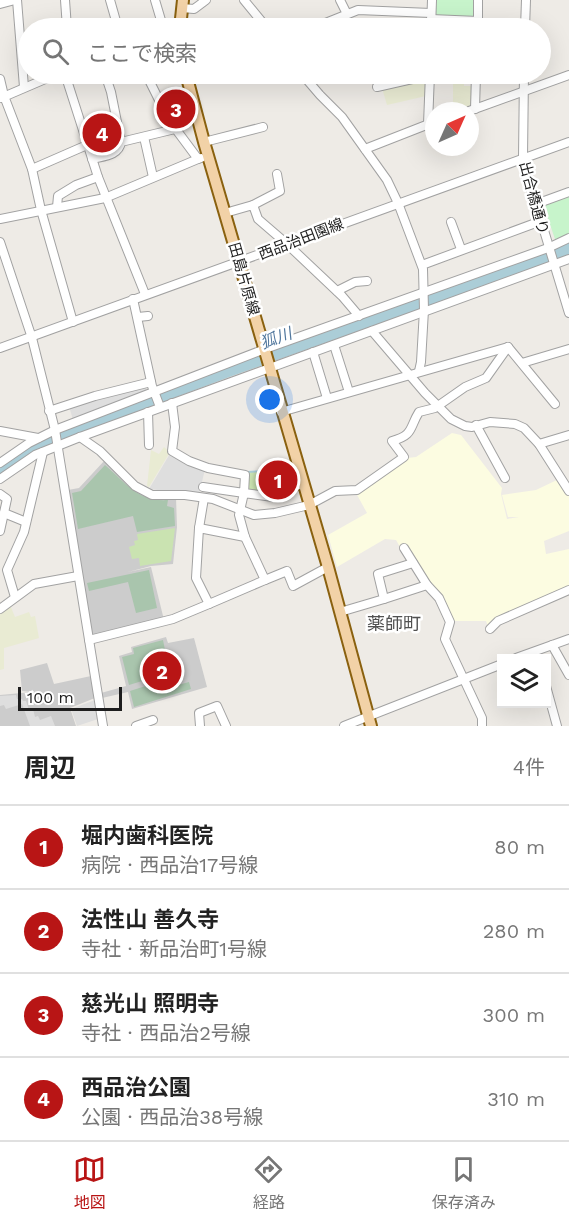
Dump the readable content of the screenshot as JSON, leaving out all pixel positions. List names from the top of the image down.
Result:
{
  "streets": {
    "main road": ["田島片原線"],
    "street": ["出合橋通り", "西品治田園線"]
  },
  "crossings": [
    ["出合橋通り", "西品治田園線"],
    ["西品治田園線", "田島片原線"]
  ],
  "districts": ["薬師町"],
  "water": ["狐川"],
  "scale_bar": "100 m",
  "north": "top right",
  "page": {
    "search": "ここで検索",
    "pins": [
      "3",
      "4",
      "1",
      "2"
    ],
    "scale": "100 m",
    "heading": ["周辺", "4件"],
    "list": [
      {
        "mark": "1",
        "name": "堀内歯科医院",
        "note": "病院 · 西品治17号線",
        "value": "80 m"
      },
      {
        "mark": "2",
        "name": "法性山 善久寺",
        "note": "寺社 · 新品治町1号線",
        "value": "280 m"
      },
      {
        "mark": "3",
        "name": "慈光山 照明寺",
        "note": "寺社 · 西品治2号線",
        "value": "300 m"
      },
      {
        "mark": "4",
        "name": "西品治公園",
        "note": "公園 · 西品治38号線",
        "value": "310 m"
      }
    ],
    "nav": ["地図", "経路", "保存済み"]
  }
}
